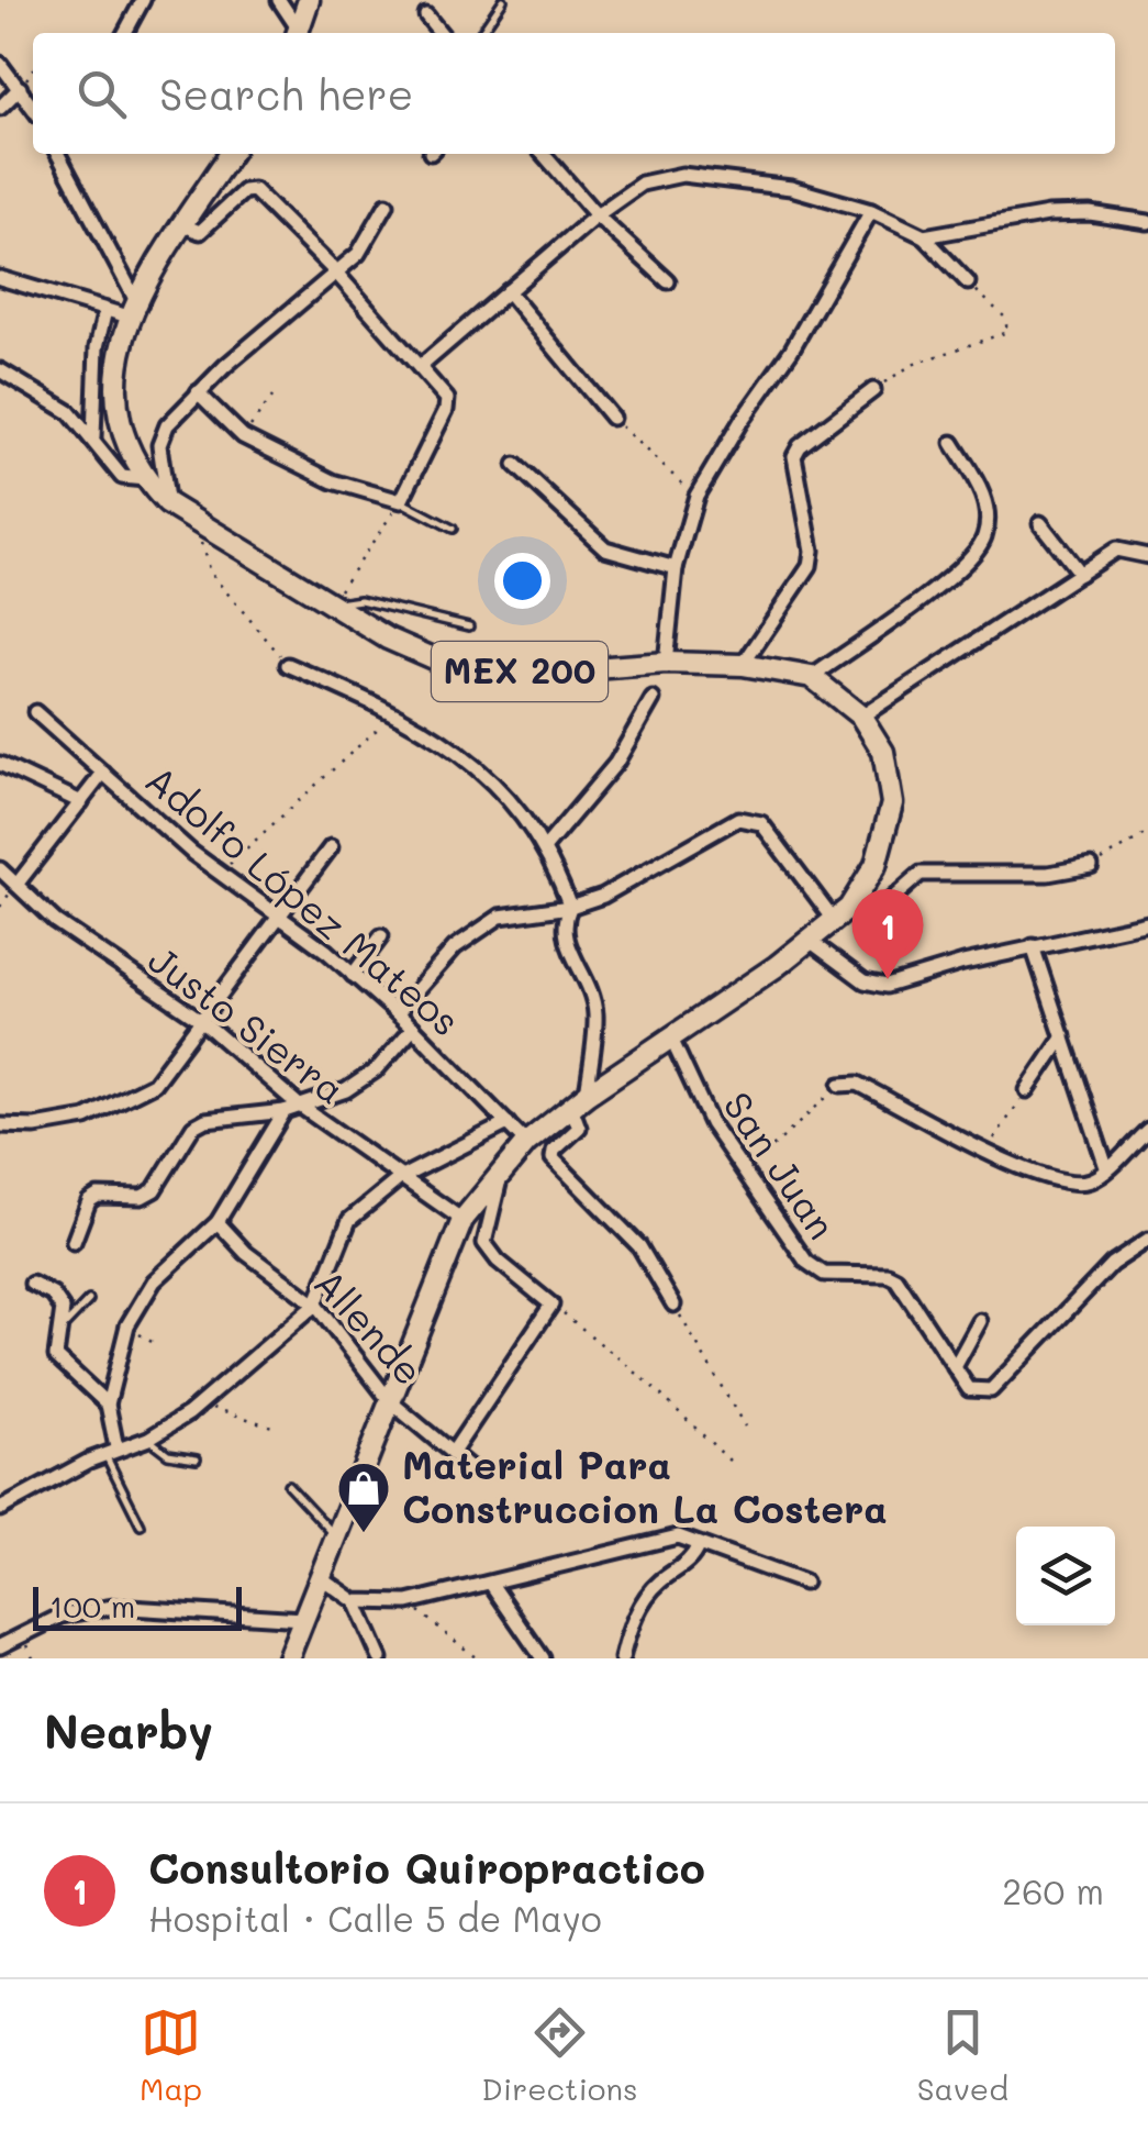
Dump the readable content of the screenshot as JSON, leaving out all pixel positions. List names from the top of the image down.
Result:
{
  "streets": {
    "highway": ["MEX 200"],
    "street": [
      "Adolfo López Mateos",
      "Justo Sierra",
      "San Juan",
      "Allende"
    ]
  },
  "crossings": [
    ["MEX 200", "Adolfo López Mateos"],
    ["MEX 200", "Justo Sierra"],
    ["MEX 200", "San Juan"],
    ["MEX 200", "Allende"]
  ],
  "places": {
    "shop": ["Material Para Construccion La Costera"]
  },
  "scale_bar": "100 m",
  "page": {
    "search": "Search here",
    "pins": "1",
    "scale": "100 m",
    "heading": "Nearby",
    "list": [
      {
        "mark": "1",
        "name": "Consultorio Quiropractico",
        "note": "Hospital · Calle 5 de Mayo",
        "value": "260 m"
      }
    ],
    "nav": ["Map", "Directions", "Saved"]
  }
}
